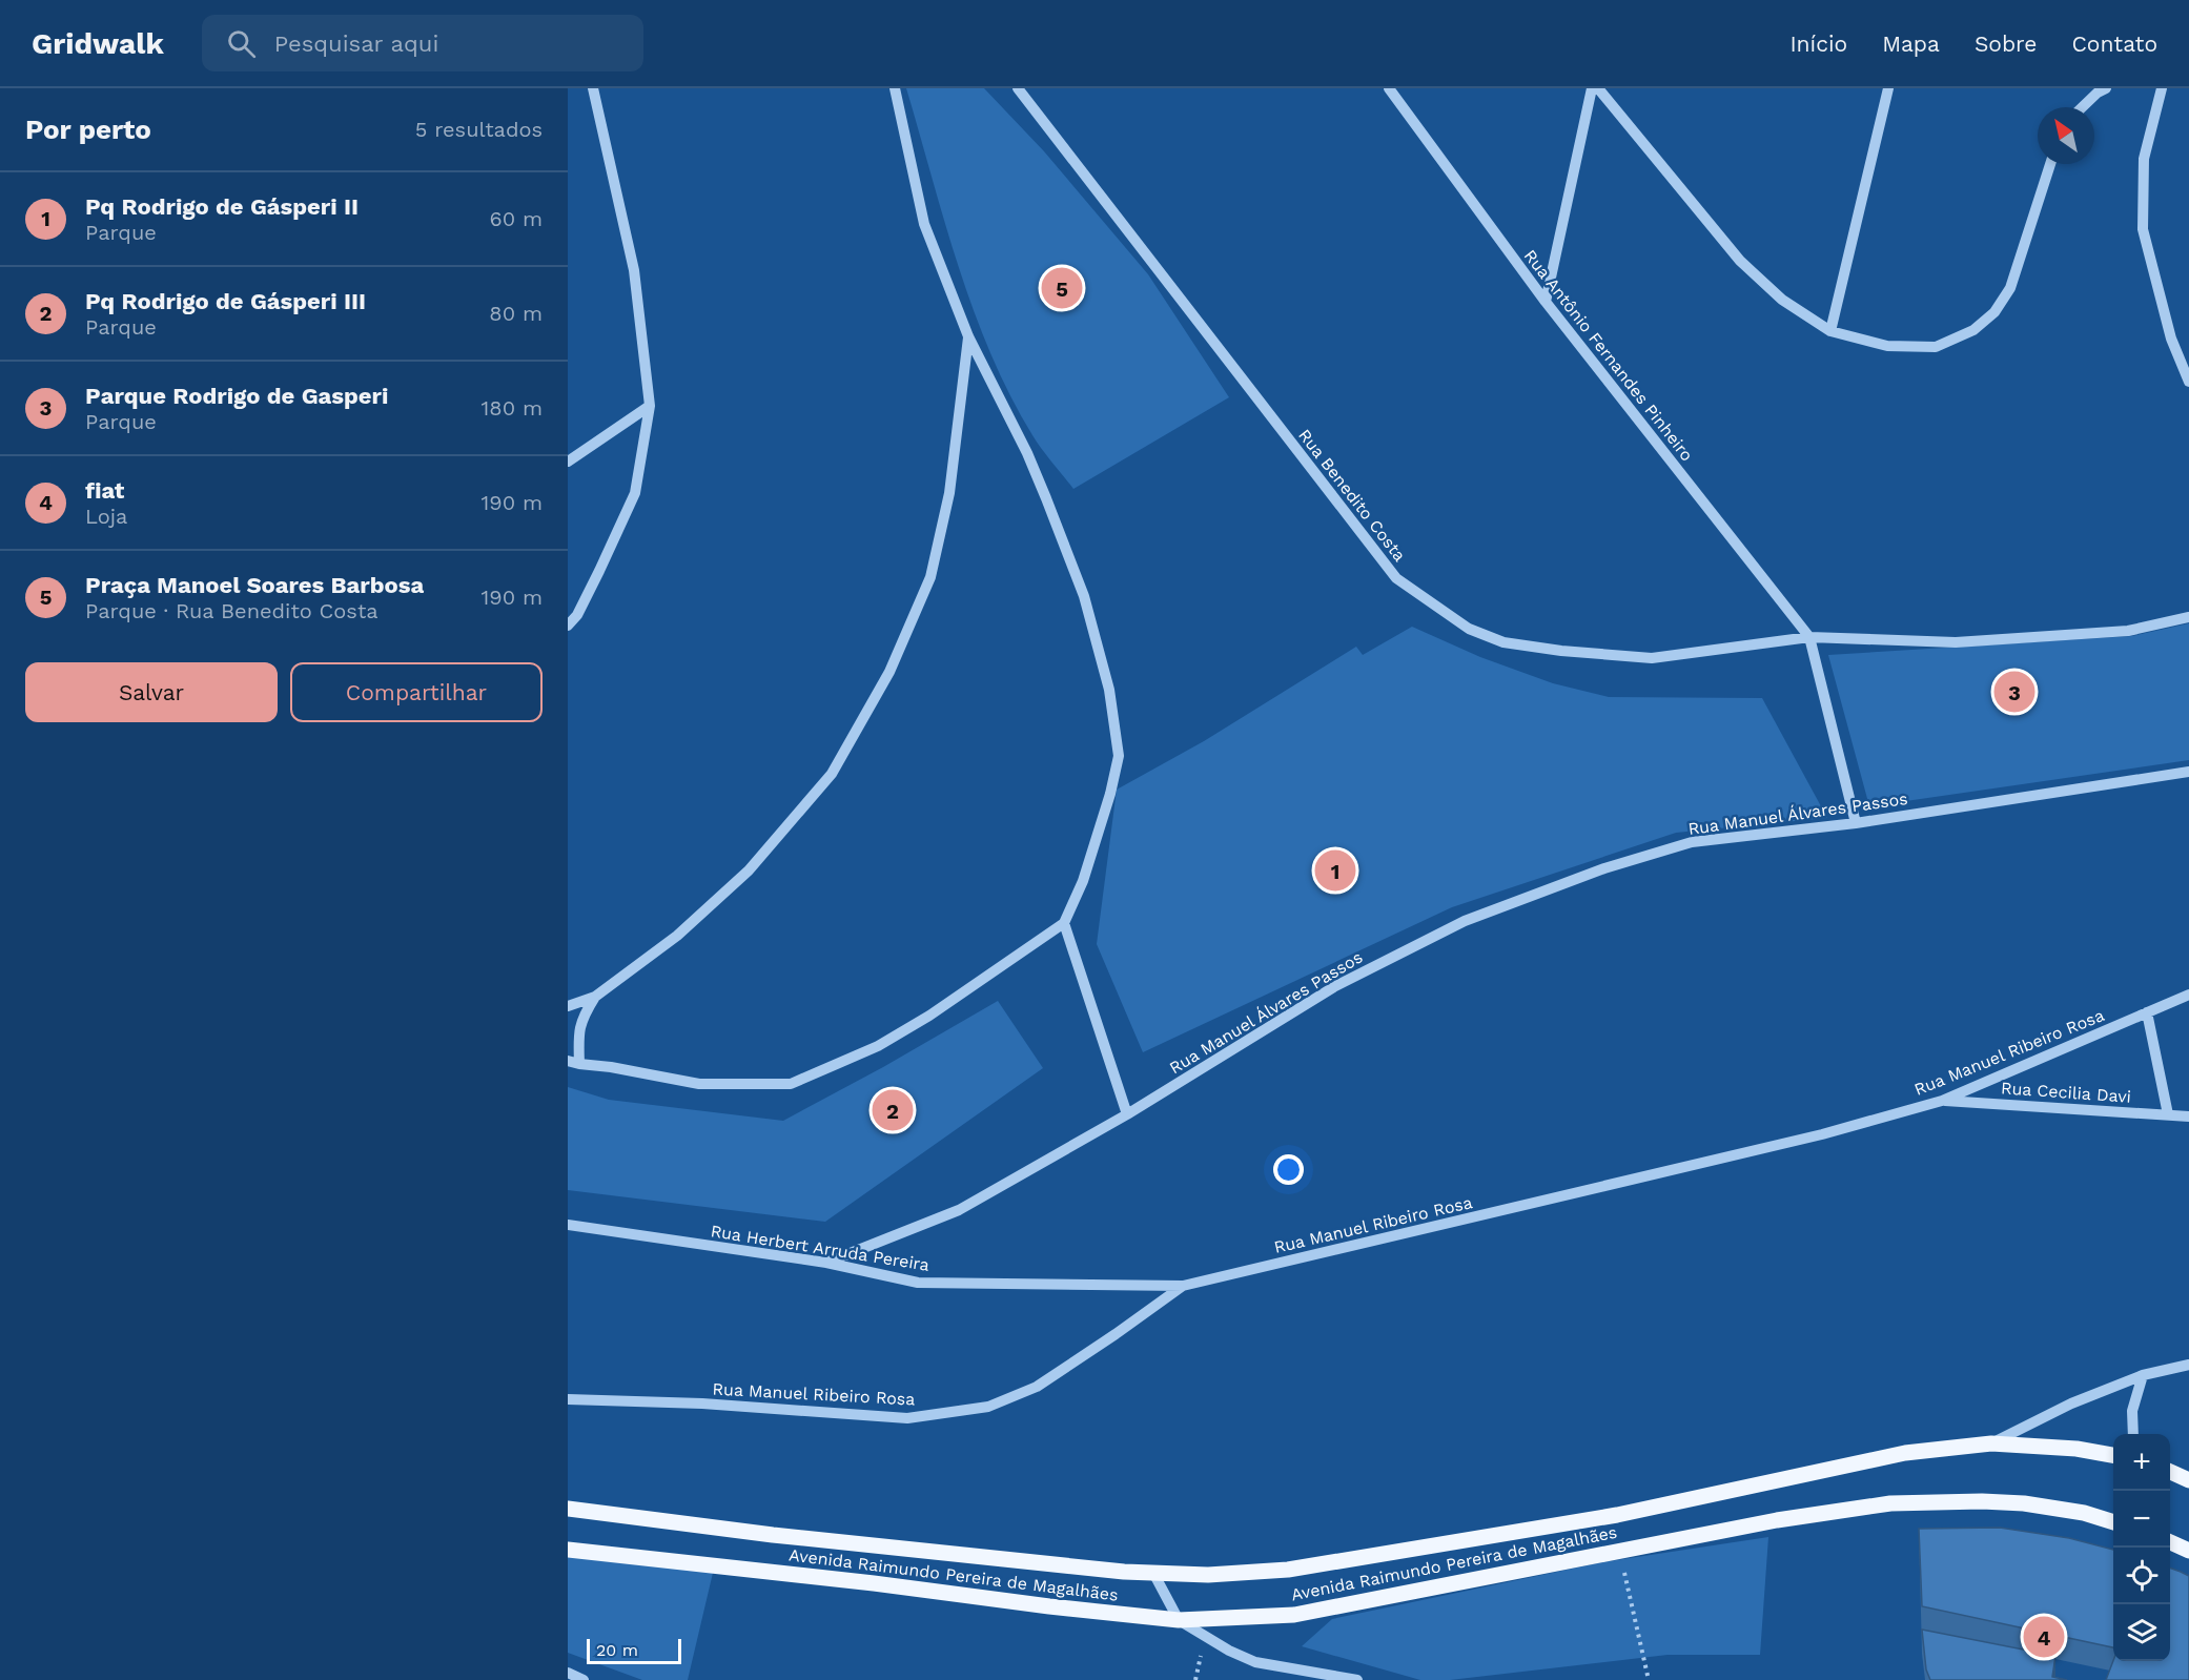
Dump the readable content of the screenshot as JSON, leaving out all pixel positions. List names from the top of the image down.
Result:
{
  "streets": {
    "main road": ["Avenida Raimundo Pereira de Magalhães"],
    "street": [
      "Rua Antônio Fernandes Pinheiro",
      "Rua Benedito Costa",
      "Rua Manuel Álvares Passos",
      "Rua Manuel Ribeiro Rosa",
      "Rua Cecilia Davi",
      "Rua Herbert Arruda Pereira"
    ]
  },
  "crossings": [
    ["Rua Antônio Fernandes Pinheiro", "Rua Benedito Costa"],
    ["Rua Antônio Fernandes Pinheiro", "Rua Manuel Álvares Passos"],
    ["Rua Manuel Álvares Passos", "Rua Herbert Arruda Pereira"],
    ["Rua Manuel Ribeiro Rosa", "Rua Cecilia Davi"],
    ["Rua Manuel Ribeiro Rosa", "Rua Herbert Arruda Pereira"]
  ],
  "scale_bar": "20 m",
  "north": "top left",
  "page": {
    "header": "Gridwalk",
    "search": "Pesquisar aqui",
    "nav": [
      "Início",
      "Mapa",
      "Sobre",
      "Contato"
    ],
    "heading": ["Por perto", "5 resultados"],
    "list": [
      {
        "mark": "1",
        "name": "Pq Rodrigo de Gásperi II",
        "note": "Parque",
        "value": "60 m"
      },
      {
        "mark": "2",
        "name": "Pq Rodrigo de Gásperi III",
        "note": "Parque",
        "value": "80 m"
      },
      {
        "mark": "3",
        "name": "Parque Rodrigo de Gasperi",
        "note": "Parque",
        "value": "180 m"
      },
      {
        "mark": "4",
        "name": "fiat",
        "note": "Loja",
        "value": "190 m"
      },
      {
        "mark": "5",
        "name": "Praça Manoel Soares Barbosa",
        "note": "Parque · Rua Benedito Costa",
        "value": "190 m"
      }
    ],
    "pins": [
      "5",
      "3",
      "1",
      "2",
      "4"
    ],
    "buttons": ["Salvar", "Compartilhar"],
    "map_buttons": ["+", "−"],
    "scale": "20 m"
  }
}
